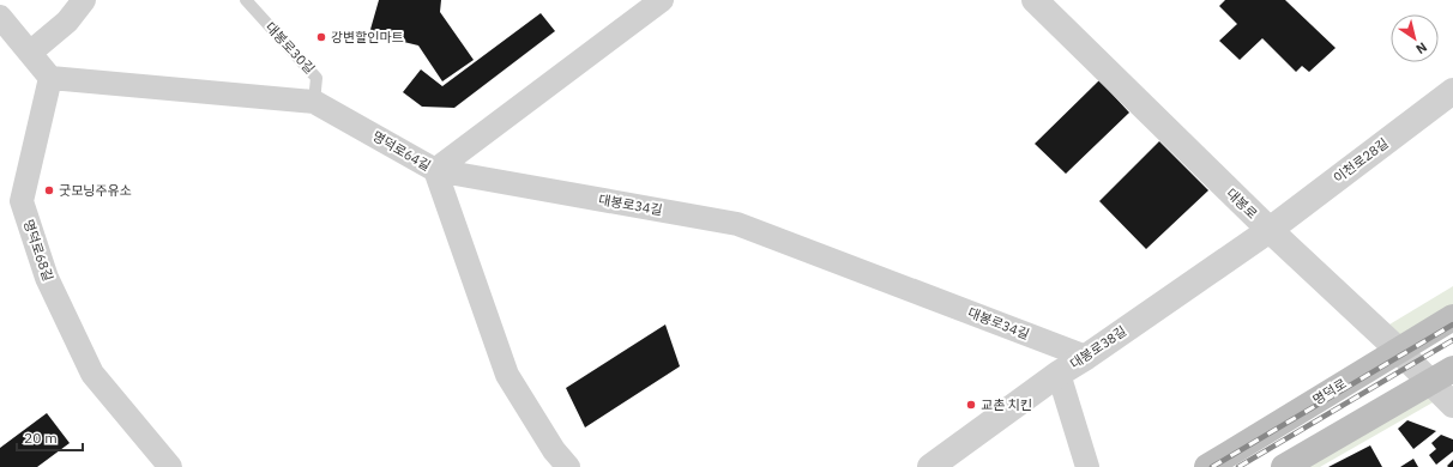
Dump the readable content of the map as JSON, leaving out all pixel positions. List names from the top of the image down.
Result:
{
  "streets": {
    "main road": ["명덕로"],
    "street": [
      "명덕로64길",
      "이천로28길",
      "대봉로",
      "대봉로34길",
      "명덕로68길",
      "대봉로38길"
    ],
    "lane": ["대봉로30길"]
  },
  "crossings": [
    ["대봉로30길", "명덕로64길"],
    ["명덕로64길", "대봉로34길"],
    ["명덕로64길", "명덕로68길"],
    ["이천로28길", "대봉로"],
    ["이천로28길", "대봉로38길"],
    ["대봉로", "대봉로38길"],
    ["대봉로", "명덕로"],
    ["대봉로34길", "대봉로38길"]
  ],
  "places": ["강변할인마트", "굿모닝주유소", "교촌 치킨"],
  "scale_bar": "20 m",
  "north": "bottom right"
}
